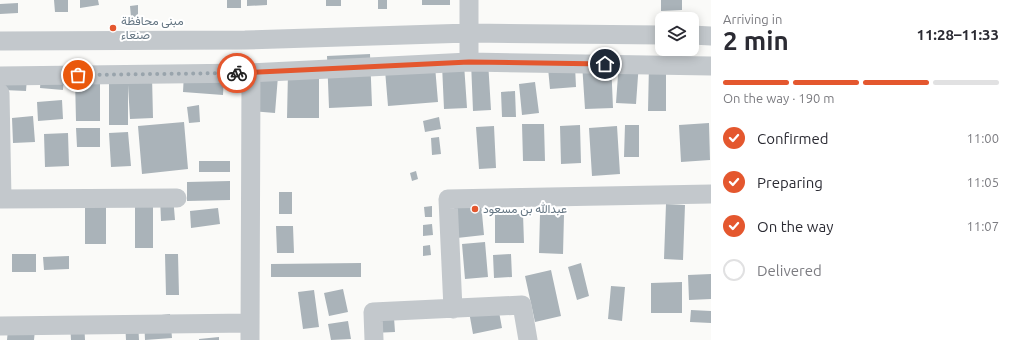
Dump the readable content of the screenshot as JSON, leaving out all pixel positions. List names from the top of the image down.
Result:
{
  "places": ["مبنى محافظة صنعاء", "عبدالله بن مسعود"],
  "page": {
    "heading": ["2 min", "Arriving in", "11:28–11:33"],
    "bar": "On the way · 190 m",
    "list": [
      ["Confirmed", "11:00"],
      ["Preparing", "11:05"],
      ["On the way", "11:07"],
      "Delivered"
    ]
  }
}
